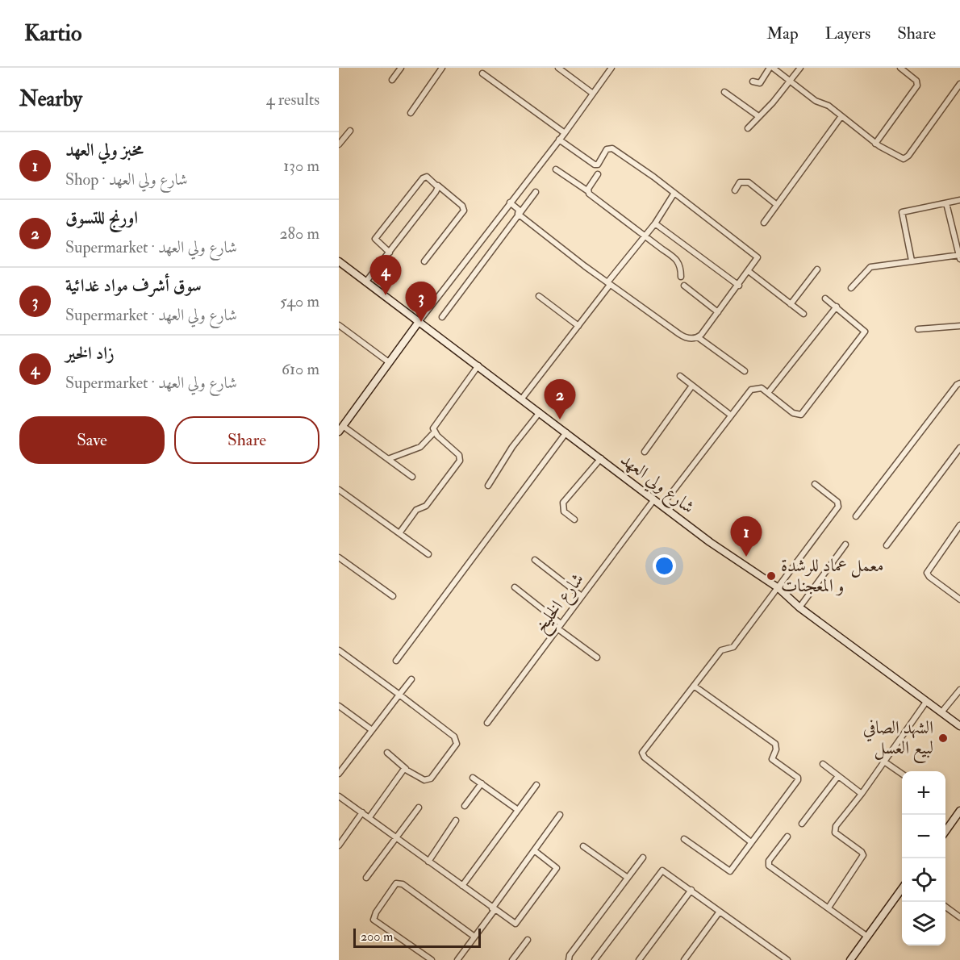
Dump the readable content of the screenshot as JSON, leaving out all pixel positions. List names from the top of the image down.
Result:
{
  "streets": {
    "main road": ["شارع ولي العهد"],
    "street": ["شارع الخليخ"]
  },
  "crossings": [
    ["شارع ولي العهد", "شارع الخليخ"]
  ],
  "places": ["معمل عماد للرشدة و المعجنات", "الشهد الصافي لبيع العسل"],
  "scale_bar": "200 m",
  "page": {
    "header": "Kartio",
    "nav": ["Map", "Layers", "Share"],
    "heading": ["Nearby", "4 results"],
    "list": [
      {
        "mark": "1",
        "name": "مخبز ولي العهد",
        "note": "Shop · شارع ولي العهد",
        "value": "130 m"
      },
      {
        "mark": "2",
        "name": "اورنج للتسوق",
        "note": "Supermarket · شارع ولي العهد",
        "value": "280 m"
      },
      {
        "mark": "3",
        "name": "سوق أشرف مواد غدائية",
        "note": "Supermarket · شارع ولي العهد",
        "value": "540 m"
      },
      {
        "mark": "4",
        "name": "زاد الخير",
        "note": "Supermarket · شارع ولي العهد",
        "value": "610 m"
      }
    ],
    "pins": [
      "4",
      "3",
      "2",
      "1"
    ],
    "buttons": ["Save", "Share"],
    "map_buttons": ["+", "−"],
    "scale": "200 m"
  }
}
